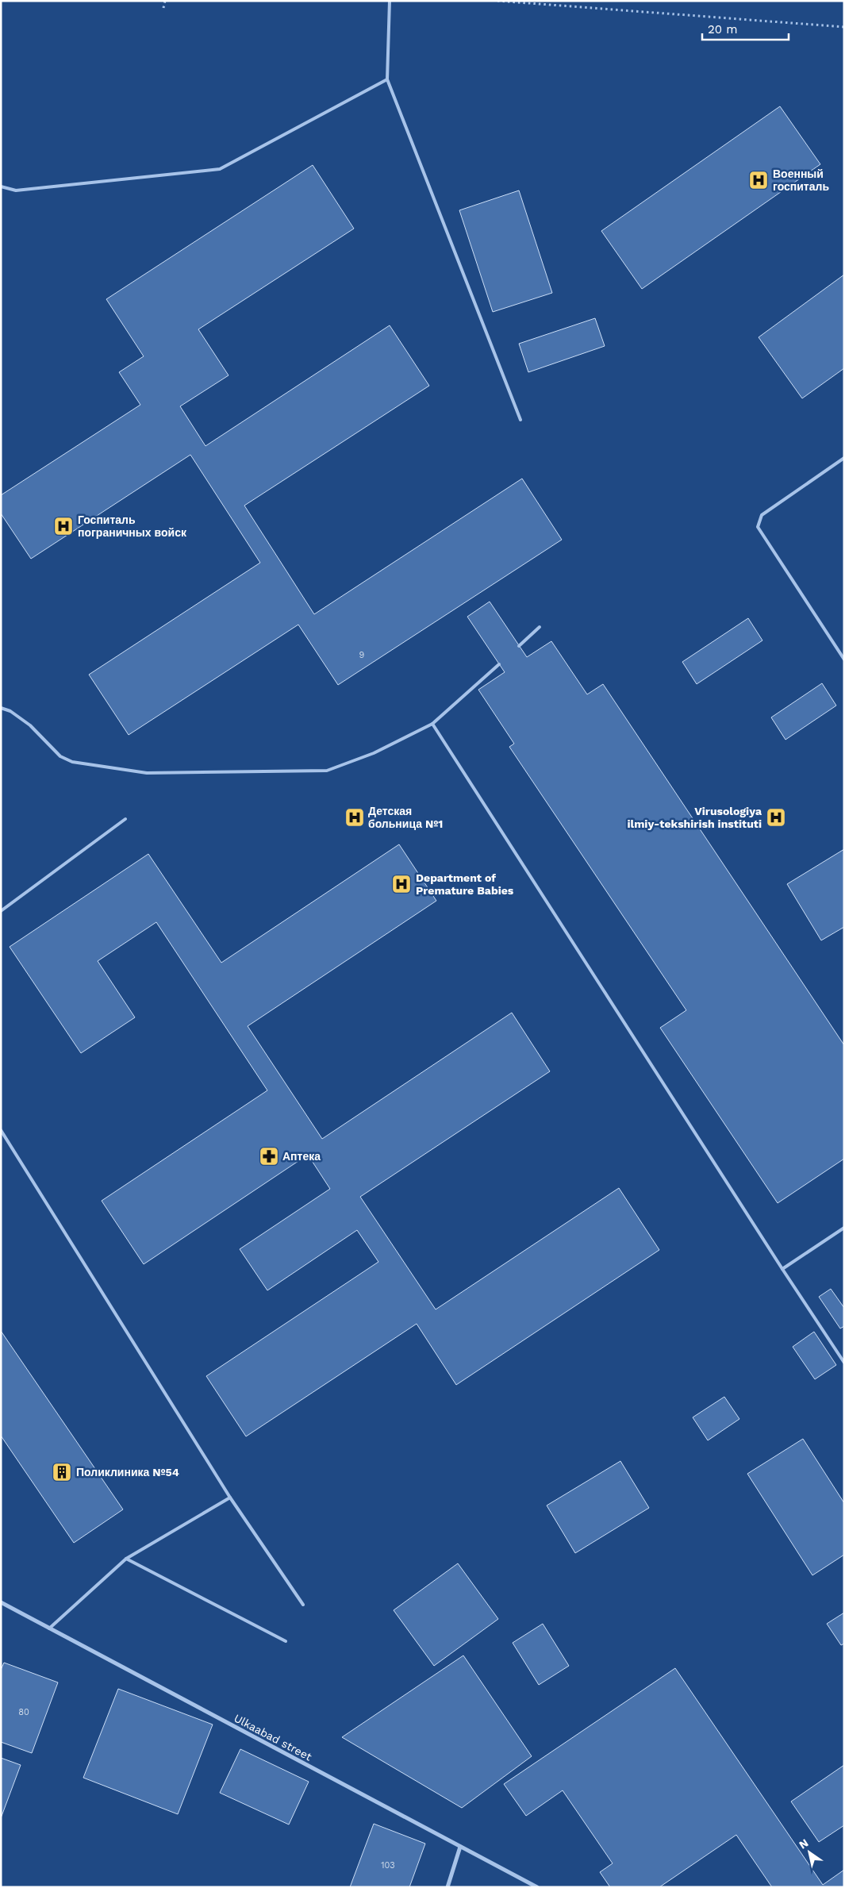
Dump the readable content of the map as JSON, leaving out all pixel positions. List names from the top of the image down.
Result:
{
  "streets": {
    "street": ["Ulkaabad street"]
  },
  "places": {
    "hospital": [
      "Военный госпиталь",
      "Госпиталь пограничных войск",
      "Детская больница №1",
      "Virusologiya ilmiy-tekshirish instituti",
      "Department of Premature Babies"
    ],
    "pharmacy": ["Аптека"],
    "building": ["Поликлиника №54"]
  },
  "house_numbers": ["9", "80", "103"],
  "scale_bar": "20 m",
  "north": "top left"
}
